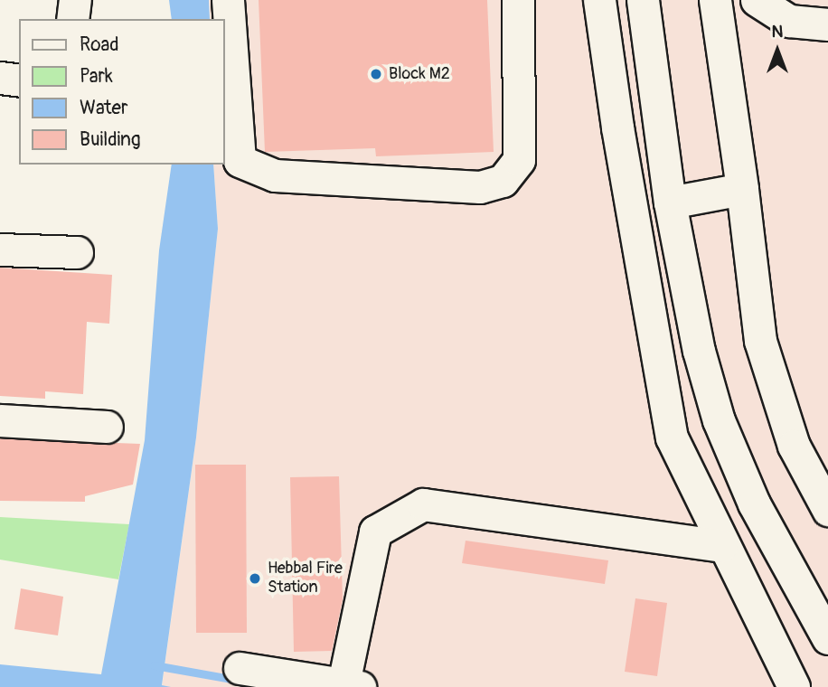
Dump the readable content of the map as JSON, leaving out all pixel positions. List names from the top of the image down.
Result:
{
  "places": ["Block M2", "Hebbal Fire Station"],
  "legend": [
    "Road",
    "Park",
    "Water",
    "Building"
  ],
  "north": "top"
}
